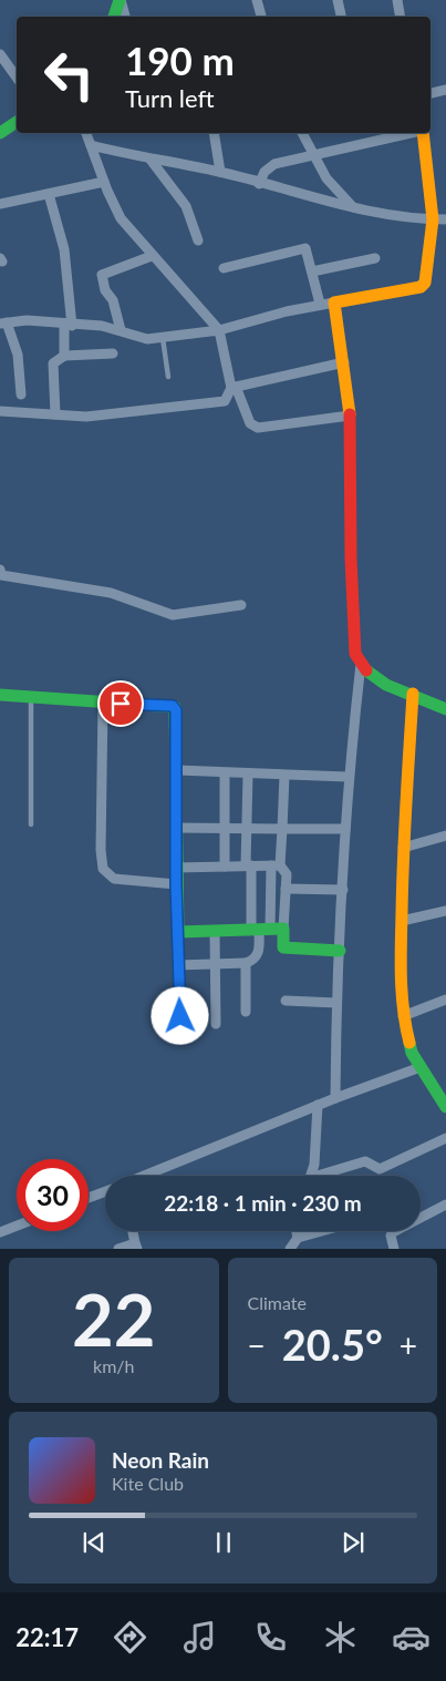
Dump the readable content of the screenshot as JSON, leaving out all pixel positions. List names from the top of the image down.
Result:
{
  "page": {
    "turn": ["190 m", "Turn left"],
    "limit": "30",
    "trip": "22:18 · 1 min · 230 m",
    "tile": [
      ["22", "km/h"],
      "Climate"
    ],
    "heat": ["−", "20.5°", "+"],
    "song": ["Neon Rain", "Kite Club"],
    "tabs": "22:17"
  }
}
